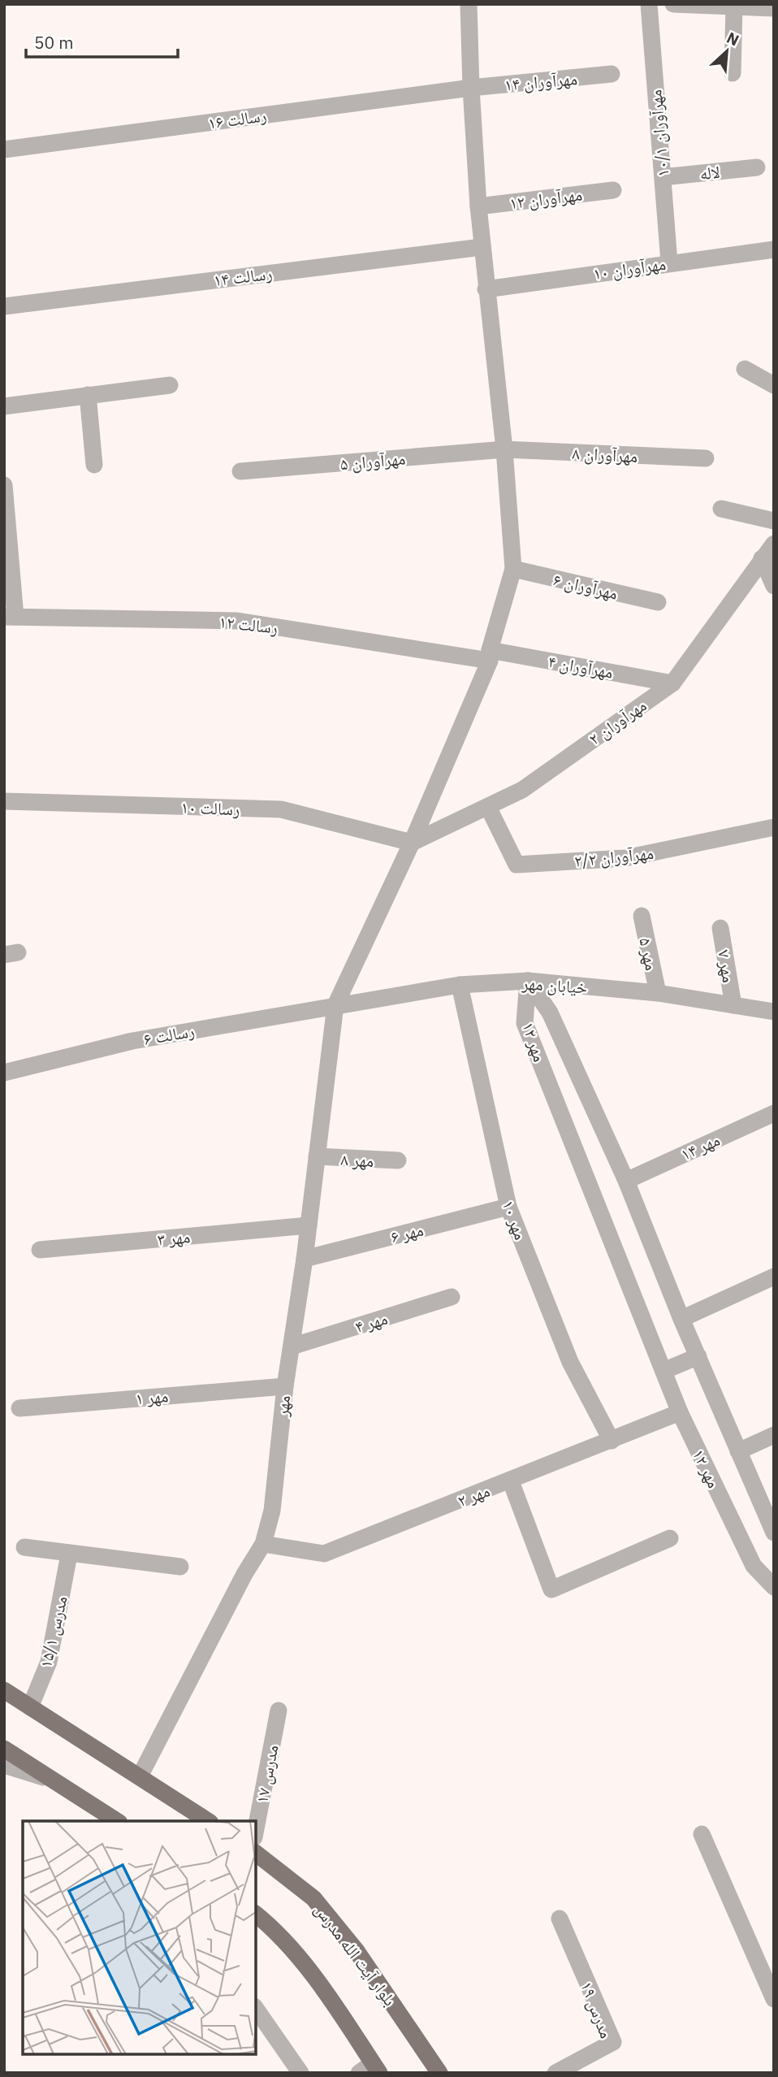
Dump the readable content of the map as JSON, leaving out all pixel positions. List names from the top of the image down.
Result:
{
  "streets": {
    "main road": ["بلوار آیت الله مدرس"],
    "street": [
      "۱۴ مهرآوران",
      "رسالت ۱۶",
      "مهرآوران ۱۰/۱",
      "لاله",
      "مهرآوران ۱۲",
      "مهرآوران ۱۰",
      "رسالت ۱۴",
      "مهرآوران ۸",
      "مهرآوران ۵",
      "مهرآوران ۶",
      "رسالت ۱۲",
      "مهرآوران ۴",
      "مهرآوران ۲",
      "رسالت ۱۰",
      "مهرآوران ۲/۲",
      "مهر ۵",
      "مهر ۷",
      "خیابان مهر",
      "رسالت ۶",
      "مهر ۱۲",
      "مهر ۱۴",
      "مهر ۸",
      "مهر ۱۰",
      "مهر ۶",
      "مهر ۳",
      "مهر ۴",
      "مهر ۱",
      "مهر",
      "مهر ۲",
      "مدرس ۱۵/۱",
      "مدرس ۱۷",
      "مدرس ۱۹"
    ]
  },
  "crossings": [
    ["۱۴ مهرآوران", "رسالت ۱۶"],
    ["مهرآوران ۱۰/۱", "لاله"],
    ["مهرآوران ۱۰/۱", "مهرآوران ۱۰"],
    ["مهرآوران ۸", "مهرآوران ۵"],
    ["مهرآوران ۶", "مهر"],
    ["رسالت ۱۲", "مهرآوران ۴"],
    ["رسالت ۱۲", "مهر"],
    ["مهرآوران ۴", "مهرآوران ۲"],
    ["مهرآوران ۴", "مهر"],
    ["مهرآوران ۲", "رسالت ۱۰"],
    ["مهرآوران ۲", "مهرآوران ۲/۲"],
    ["مهرآوران ۲", "مهر"],
    ["رسالت ۱۰", "مهر"],
    ["مهر ۵", "خیابان مهر"],
    ["مهر ۷", "خیابان مهر"],
    ["خیابان مهر", "رسالت ۶"],
    ["خیابان مهر", "مهر ۱۲"],
    ["خیابان مهر", "مهر ۱۰"],
    ["خیابان مهر", "مهر"],
    ["رسالت ۶", "مهر"],
    ["مهر ۱۲", "مهر ۱۴"],
    ["مهر ۱۲", "مهر ۲"],
    ["مهر ۸", "مهر"],
    ["مهر ۱۰", "مهر ۶"],
    ["مهر ۱۰", "مهر ۲"],
    ["مهر ۶", "مهر"],
    ["مهر ۳", "مهر"],
    ["مهر ۴", "مهر"],
    ["مهر ۱", "مهر"],
    ["مهر", "مهر ۲"]
  ],
  "scale_bar": "50 m",
  "north": "top right"
}
